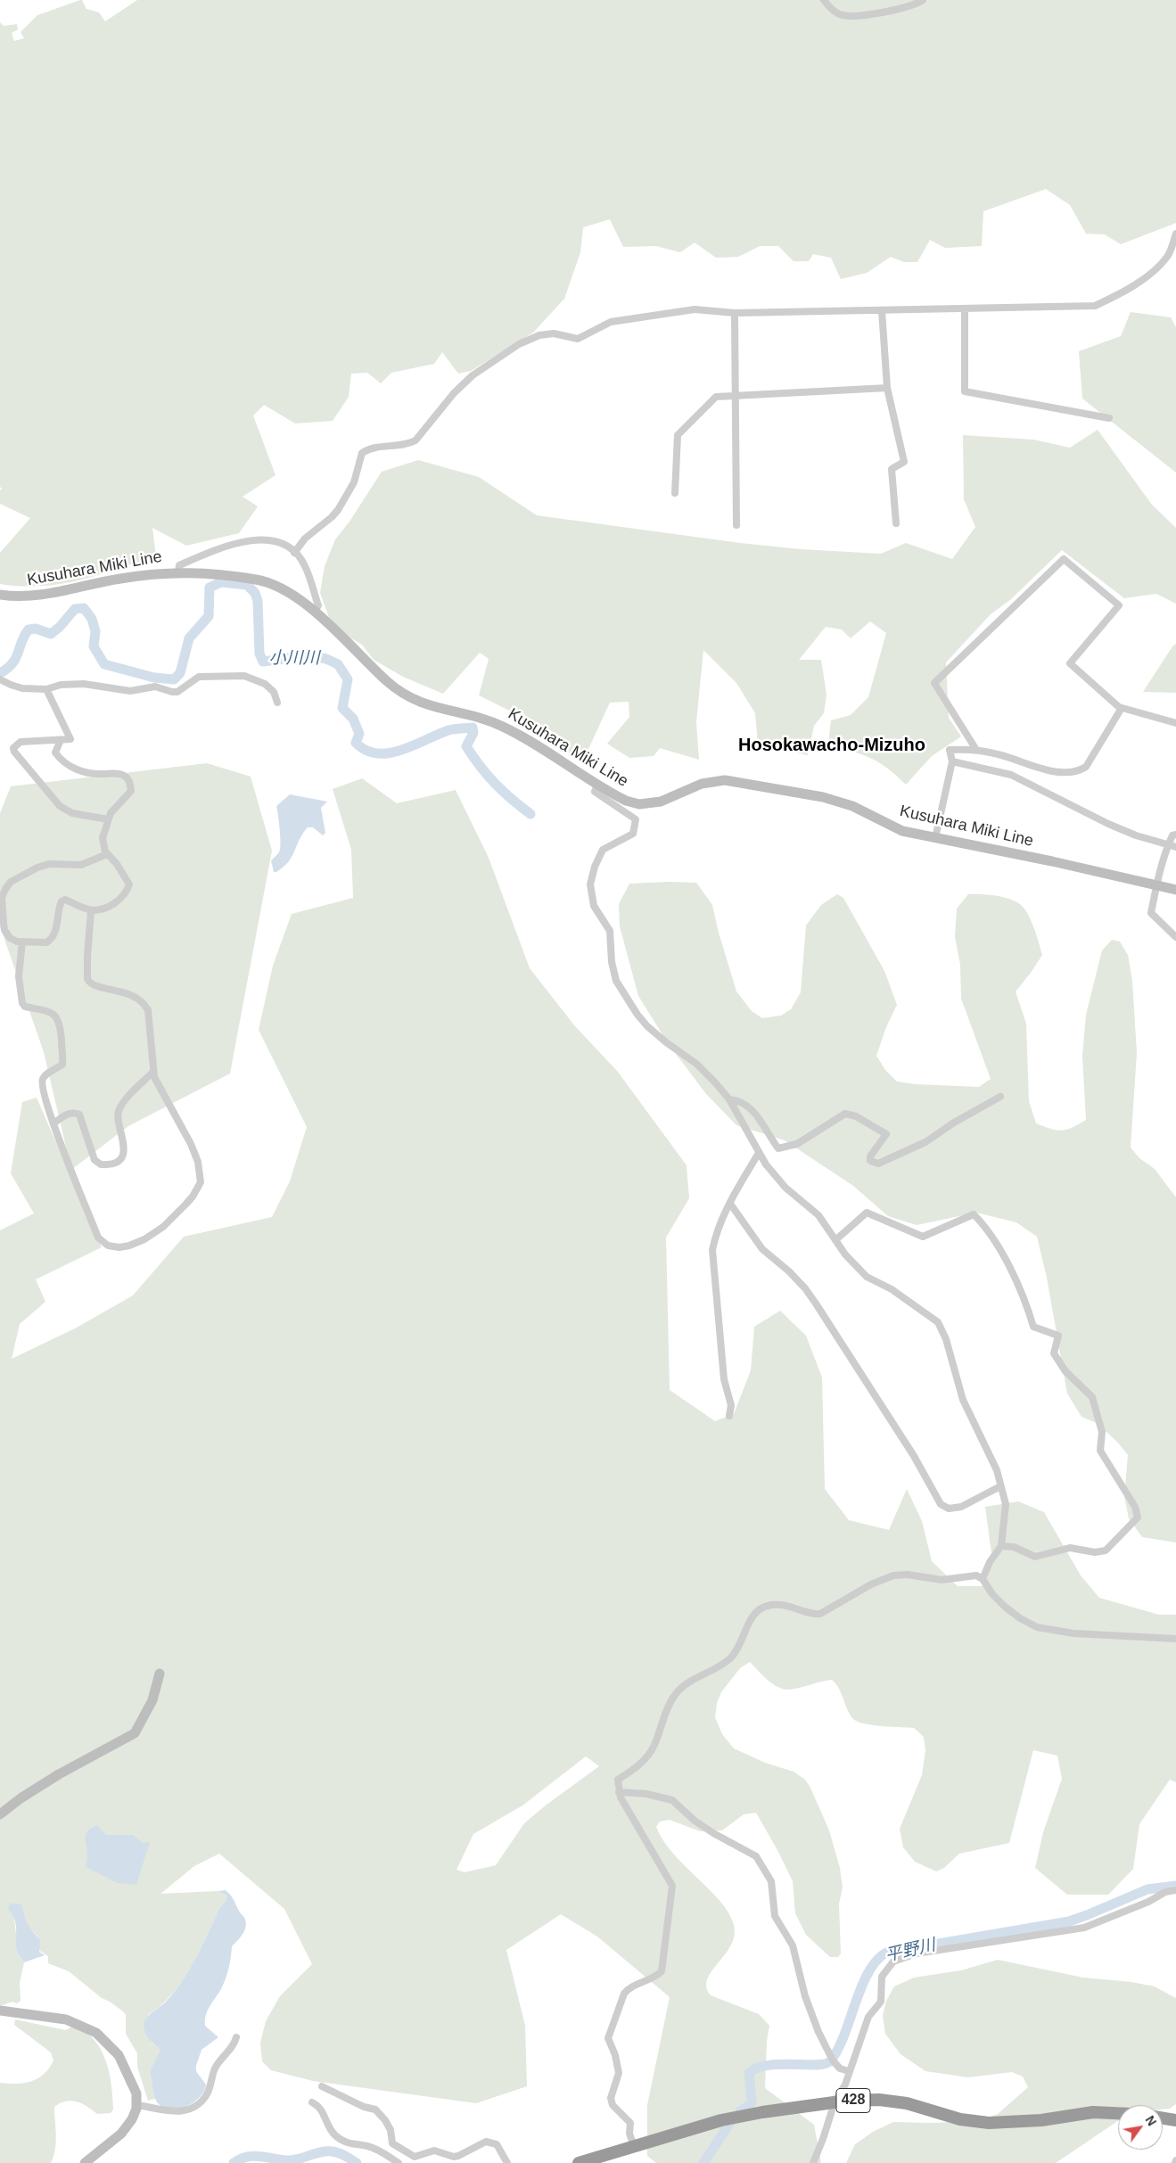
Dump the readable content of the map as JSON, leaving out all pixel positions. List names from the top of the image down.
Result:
{
  "streets": {
    "highway": ["428"],
    "main road": ["Kusuhara Miki Line"]
  },
  "districts": ["Hosokawacho-Mizuho"],
  "water": ["小川川", "平野川"],
  "north": "top right"
}
